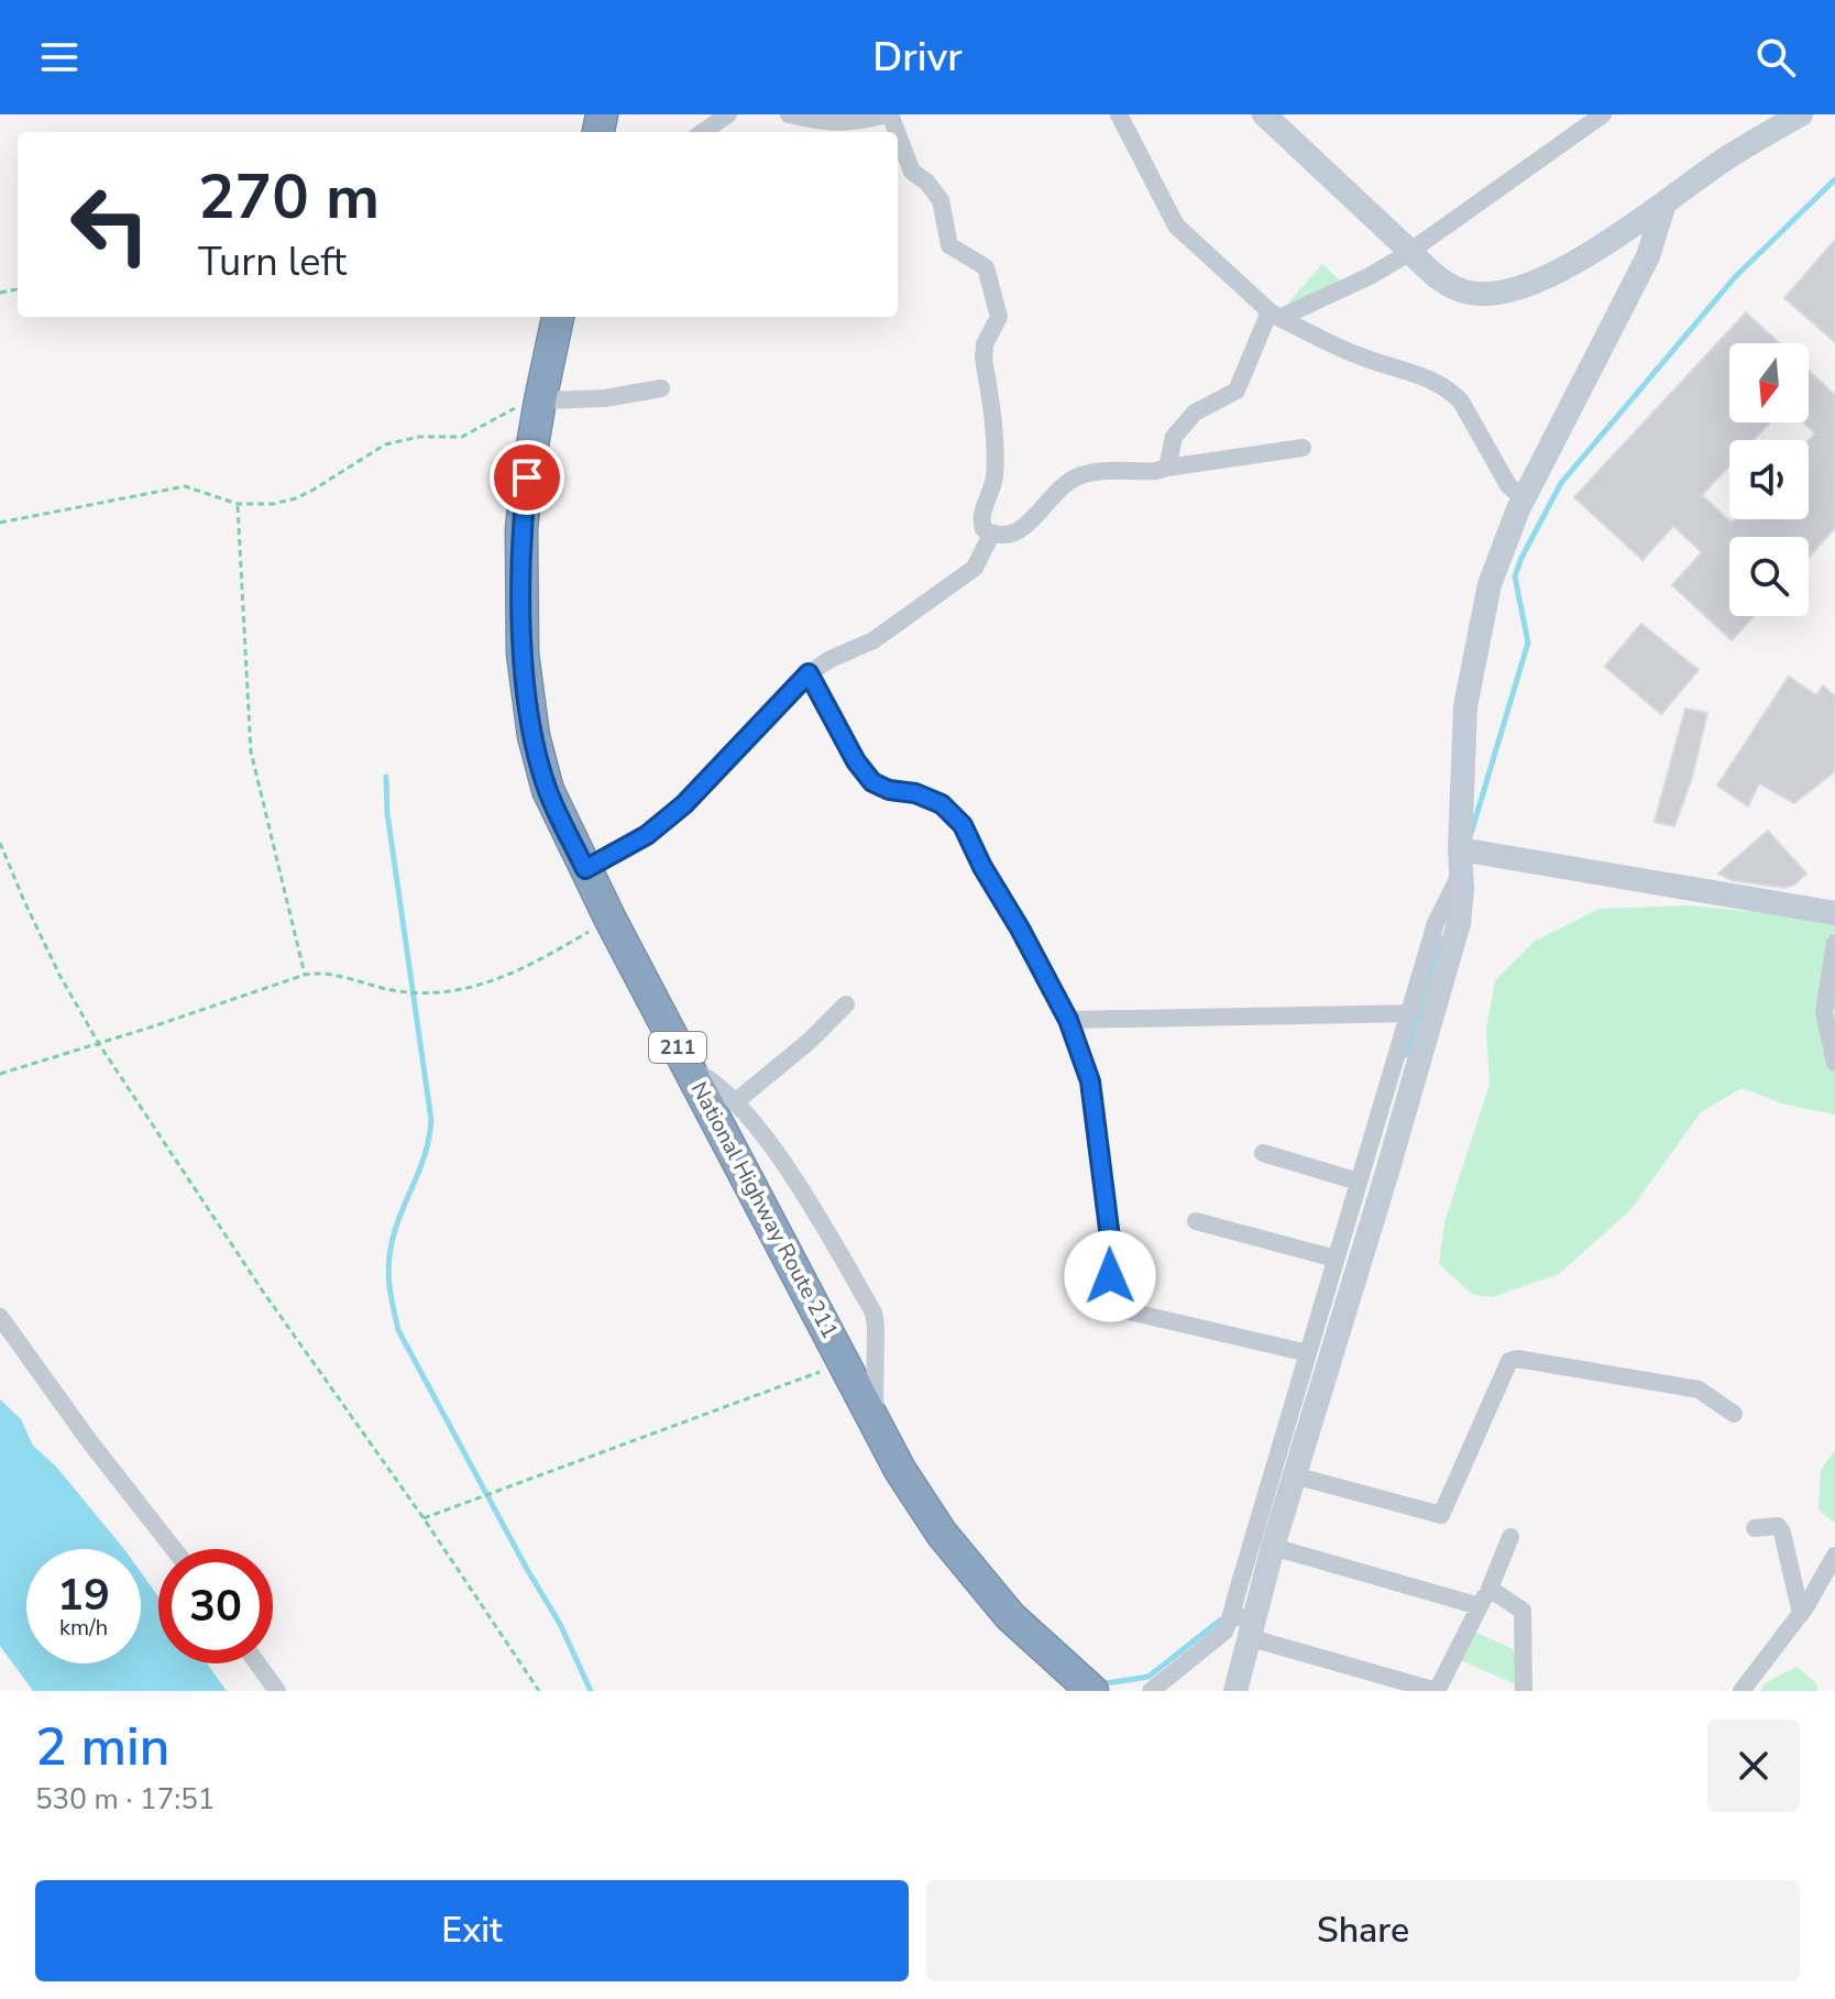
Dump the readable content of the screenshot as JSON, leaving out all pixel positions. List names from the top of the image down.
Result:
{
  "streets": {
    "highway": ["211", "National Highway Route 211"]
  },
  "north": "bottom",
  "page": {
    "header": "Drivr",
    "turn": ["270 m", "Turn left"],
    "speed": "19 km/h",
    "limit": "30",
    "heading": ["2 min", "530 m · 17:51"],
    "buttons": ["Exit", "Share"]
  }
}
